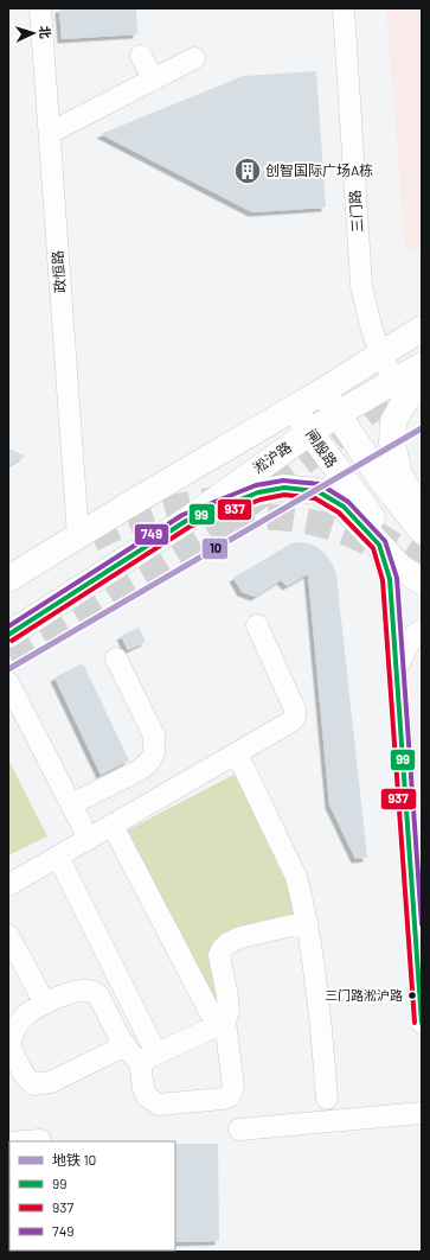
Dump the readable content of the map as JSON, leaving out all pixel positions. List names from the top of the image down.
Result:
{
  "streets": {
    "main road": ["闸殷路", "淞沪路"],
    "street": ["三门路", "政恒路"]
  },
  "crossings": [
    ["三门路", "淞沪路"],
    ["闸殷路", "淞沪路"]
  ],
  "places": {
    "building": ["创智国际广场A栋"],
    "other": ["三门路淞沪路"]
  },
  "lines": [
    "metro line 10",
    "transit line 749",
    "transit line 99",
    "transit line 937"
  ],
  "legend": [
    "地铁 10",
    "99",
    "937",
    "749"
  ],
  "north": "right"
}
